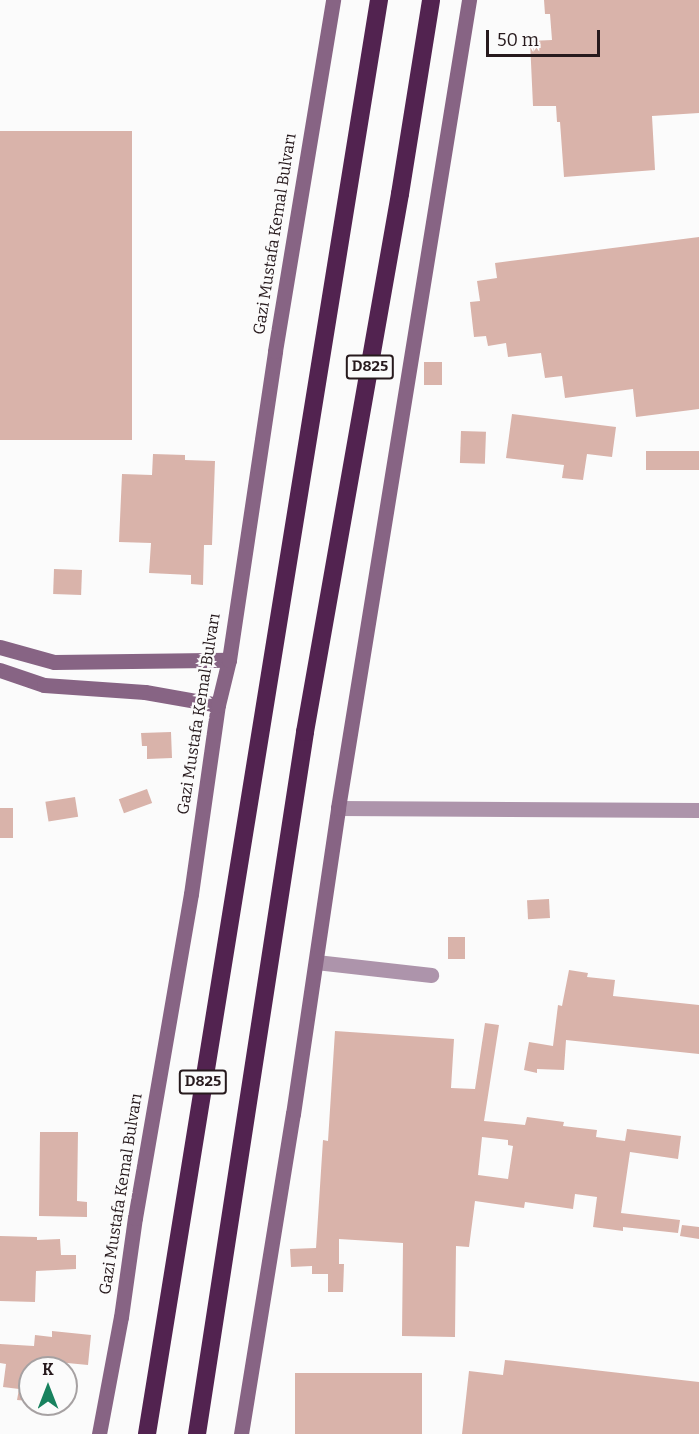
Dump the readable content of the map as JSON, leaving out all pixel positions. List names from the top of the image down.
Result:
{
  "streets": {
    "highway": ["D825"],
    "street": ["Gazi Mustafa Kemal Bulvarı"]
  },
  "scale_bar": "50 m",
  "north": "top"
}
